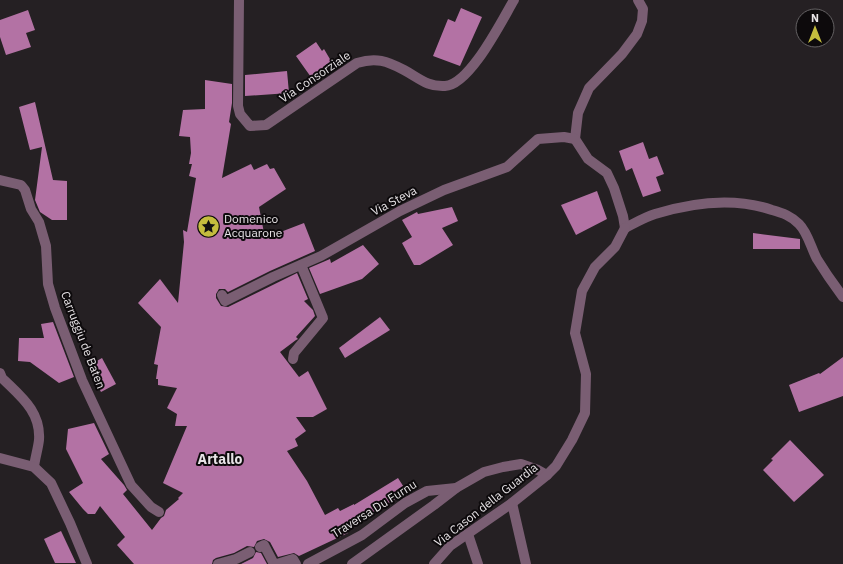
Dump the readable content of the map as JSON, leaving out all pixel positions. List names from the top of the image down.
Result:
{
  "streets": {
    "street": [
      "Via Consorziale",
      "Via Steva",
      "Carruggiu de Baten",
      "Via Cason della Guardia",
      "Traversa Du Furnu"
    ]
  },
  "crossings": [
    ["Via Cason della Guardia", "Traversa Du Furnu"]
  ],
  "districts": ["Artallo"],
  "places": {
    "place": ["Domenico Acquarone"]
  },
  "north": "top"
}
